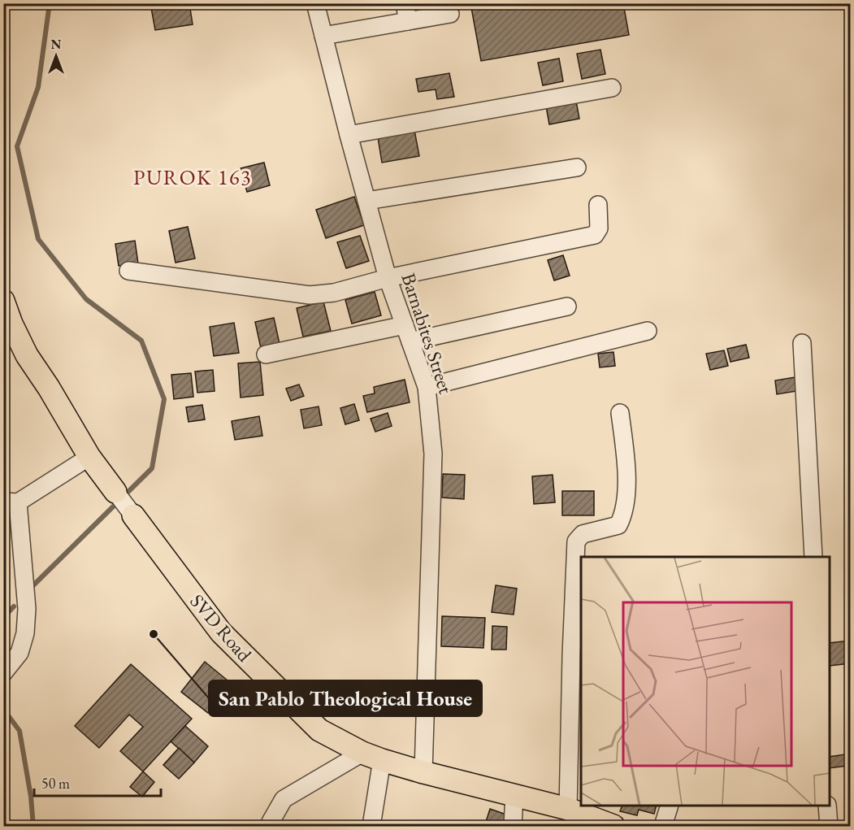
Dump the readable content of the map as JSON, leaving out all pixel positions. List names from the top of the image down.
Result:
{
  "streets": {
    "main road": ["SVD Road"],
    "street": ["Barnabites Street"]
  },
  "crossings": [
    ["Barnabites Street", "SVD Road"]
  ],
  "districts": ["PUROK 163"],
  "places": ["San Pablo Theological House"],
  "scale_bar": "50 m",
  "north": "top"
}
